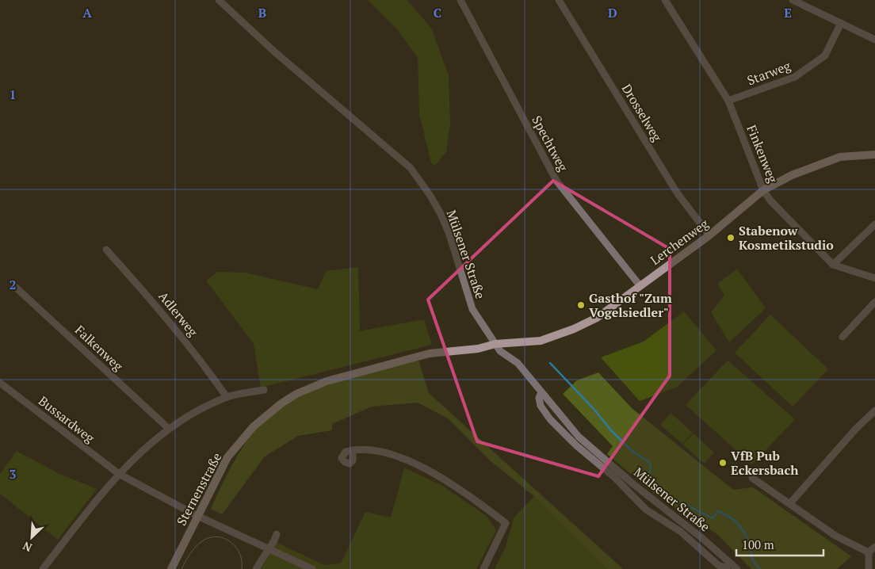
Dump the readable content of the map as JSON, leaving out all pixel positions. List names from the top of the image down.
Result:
{
  "streets": {
    "street": [
      "Starweg",
      "Drosselweg",
      "Spechtweg",
      "Finkenweg",
      "Lerchenweg",
      "Mülsener Straße",
      "Adlerweg",
      "Falkenweg",
      "Bussardweg",
      "Sternenstraße"
    ]
  },
  "crossings": [
    ["Starweg", "Finkenweg"],
    ["Drosselweg", "Lerchenweg"],
    ["Spechtweg", "Lerchenweg"],
    ["Finkenweg", "Lerchenweg"],
    ["Lerchenweg", "Mülsener Straße"],
    ["Lerchenweg", "Sternenstraße"],
    ["Mülsener Straße", "Sternenstraße"],
    ["Bussardweg", "Sternenstraße"]
  ],
  "places": ["Stabenow Kosmetikstudio", "Gasthof \"Zum Vogelsiedler\"", "VfB Pub Eckersbach"],
  "scale_bar": "100 m",
  "north": "bottom left",
  "grid": {
    "columns": [
      "A",
      "B",
      "C",
      "D",
      "E"
    ],
    "rows": ["1", "2", "3"]
  }
}
